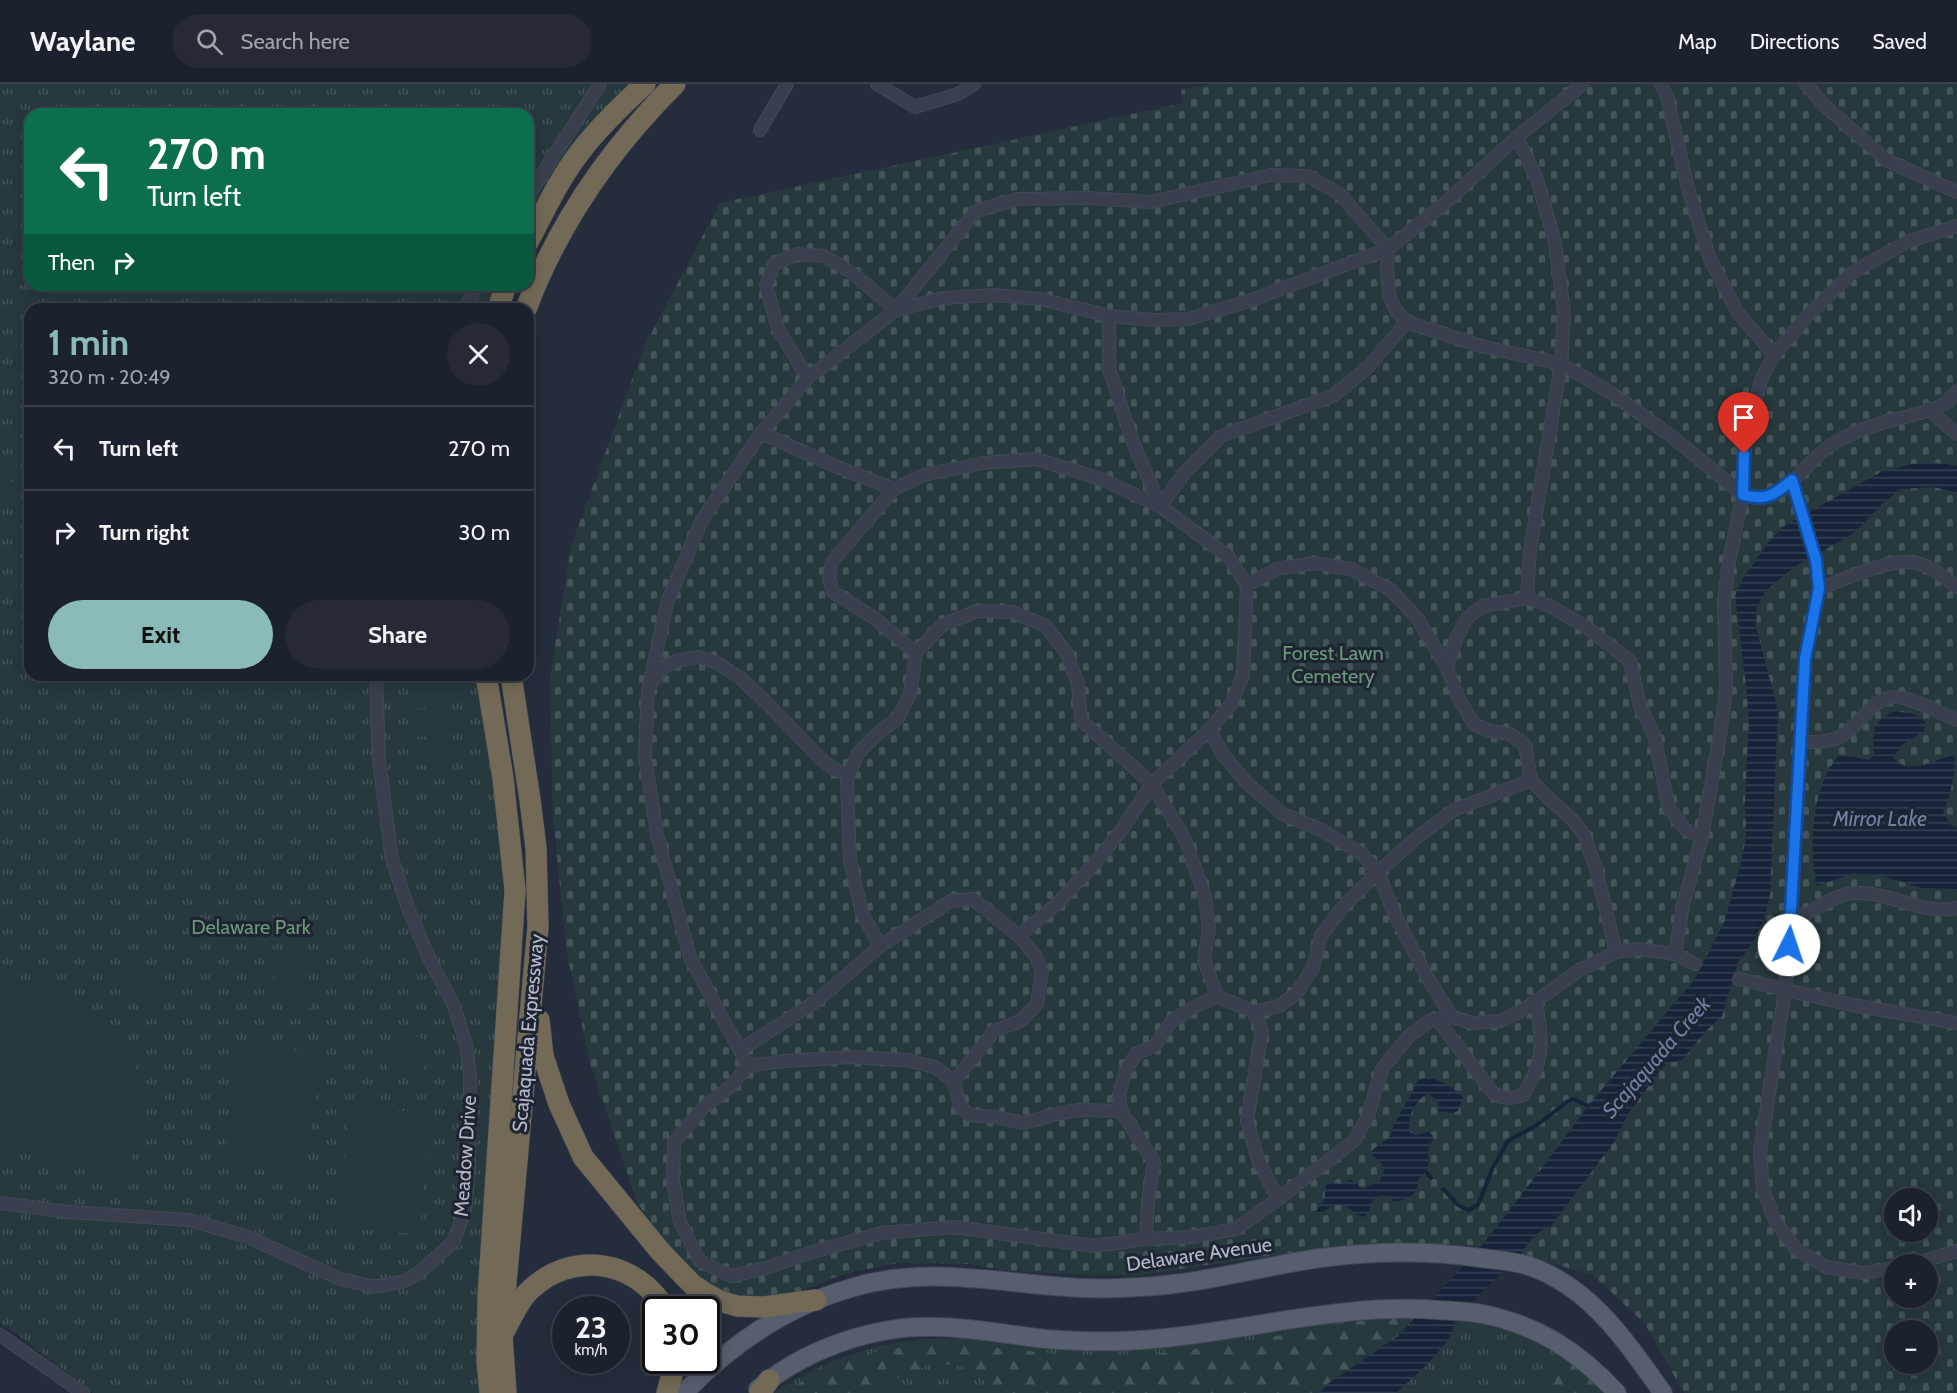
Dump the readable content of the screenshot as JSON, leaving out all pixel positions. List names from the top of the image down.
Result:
{
  "streets": {
    "highway": ["Scajaquada Expressway"],
    "main road": ["Delaware Avenue"],
    "street": ["Meadow Drive"]
  },
  "water": ["Mirror Lake", "Scajaquada Creek"],
  "parks": ["Forest Lawn Cemetery", "Delaware Park"],
  "page": {
    "header": "Waylane",
    "search": "Search here",
    "nav": ["Map", "Directions", "Saved"],
    "turn": ["270 m", "Turn left"],
    "then": "Then",
    "heading": ["1 min", "320 m · 20:49"],
    "list": [
      {
        "name": "Turn left",
        "value": "270 m"
      },
      {
        "name": "Turn right",
        "value": "30 m"
      }
    ],
    "buttons": ["Exit", "Share"],
    "map_buttons": ["+", "−"],
    "speed": "23 km/h",
    "limit": "30"
  }
}
